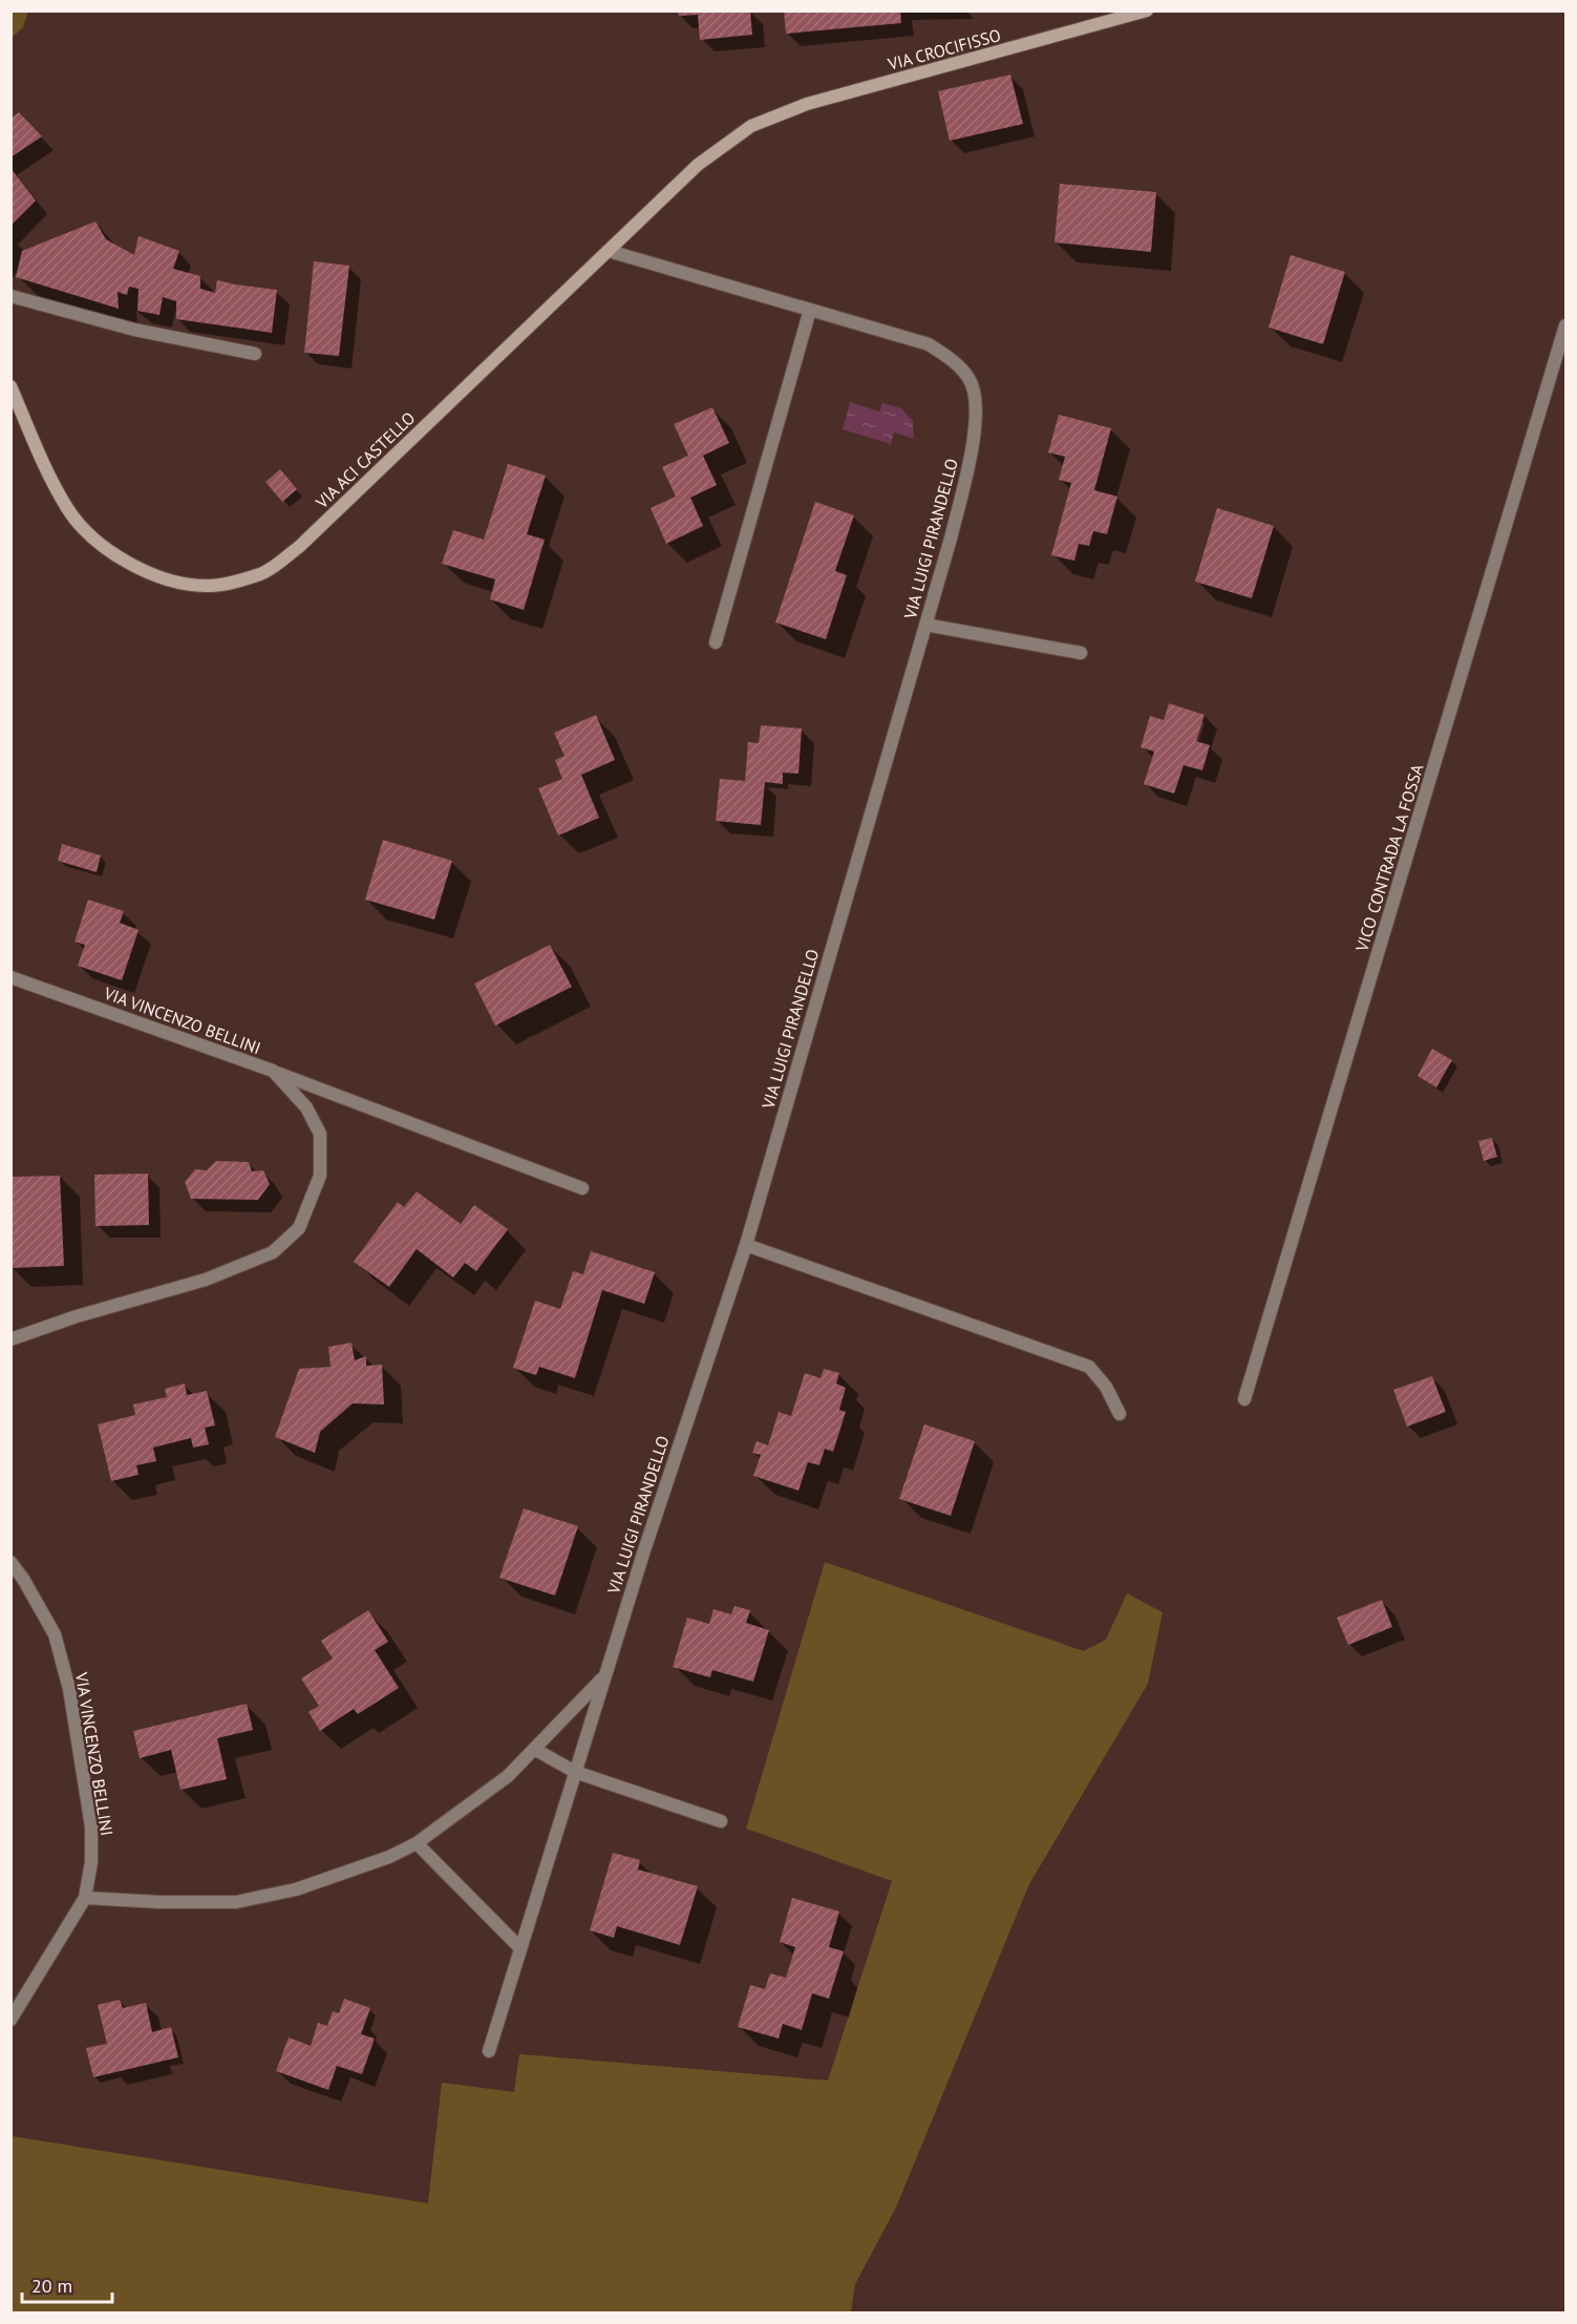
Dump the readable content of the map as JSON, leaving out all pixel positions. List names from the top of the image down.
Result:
{
  "streets": {
    "street": [
      "VIA CROCIFISSO",
      "VIA ACI CASTELLO",
      "VIA LUIGI PIRANDELLO",
      "VICO CONTRADA LA FOSSA",
      "VIA VINCENZO BELLINI"
    ]
  },
  "crossings": [
    ["VIA CROCIFISSO", "VIA ACI CASTELLO"],
    ["VIA ACI CASTELLO", "VIA LUIGI PIRANDELLO"]
  ],
  "scale_bar": "20 m"
}
